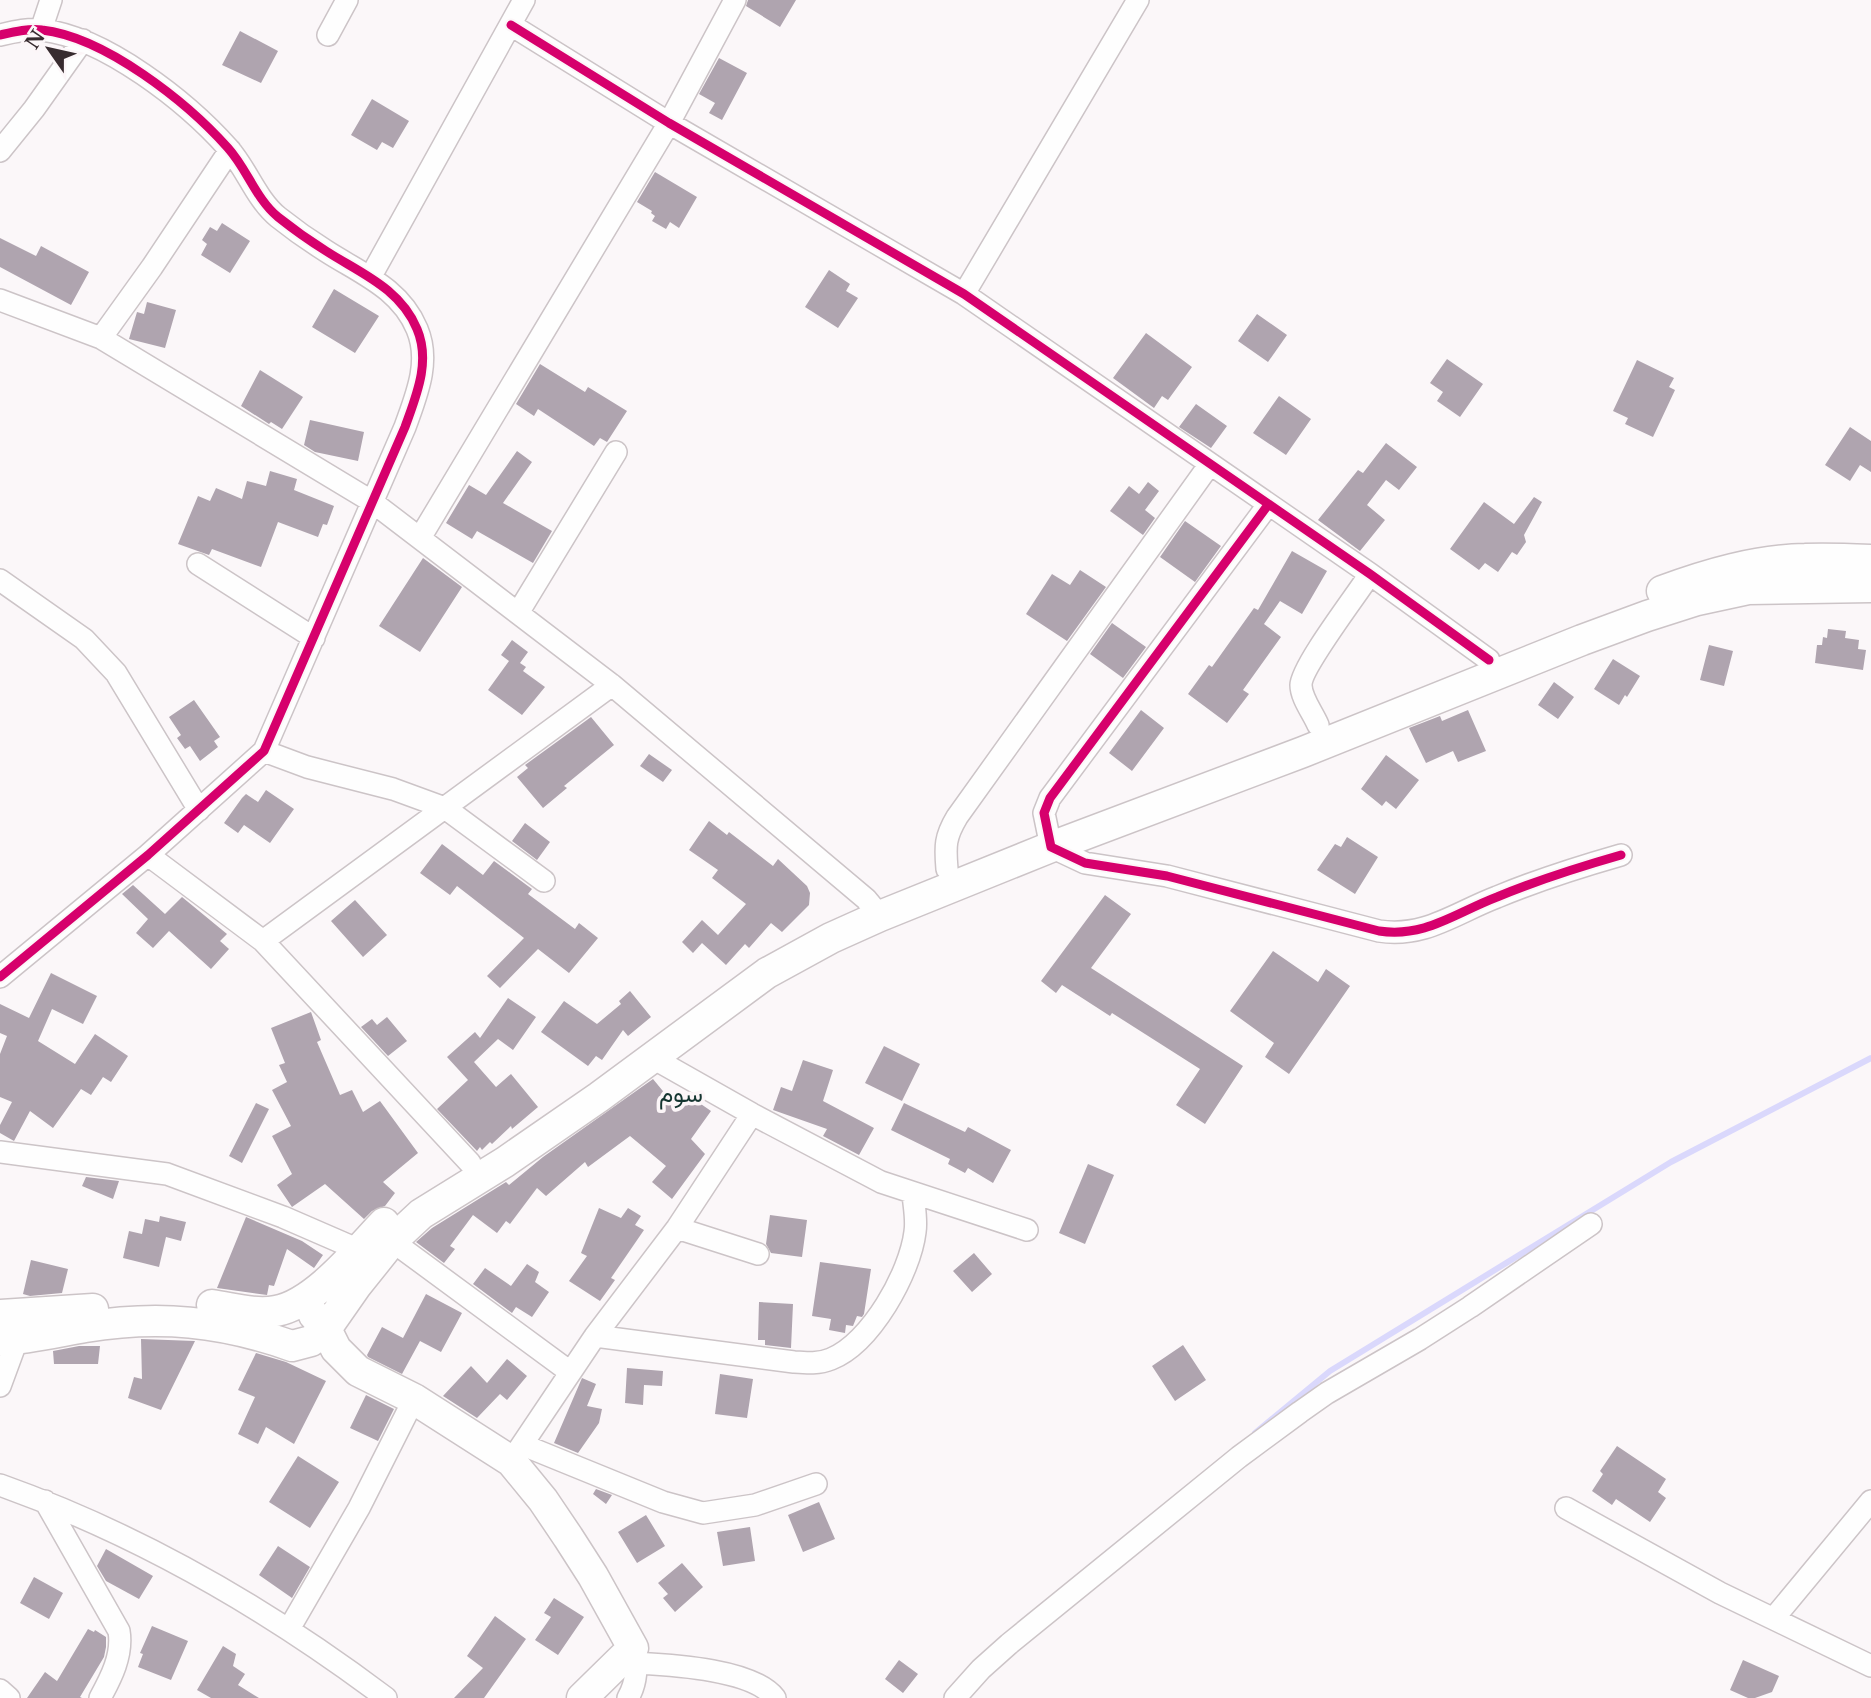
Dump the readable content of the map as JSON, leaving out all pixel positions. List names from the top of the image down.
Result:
{
  "districts": ["سوم"],
  "north": "top left"
}
